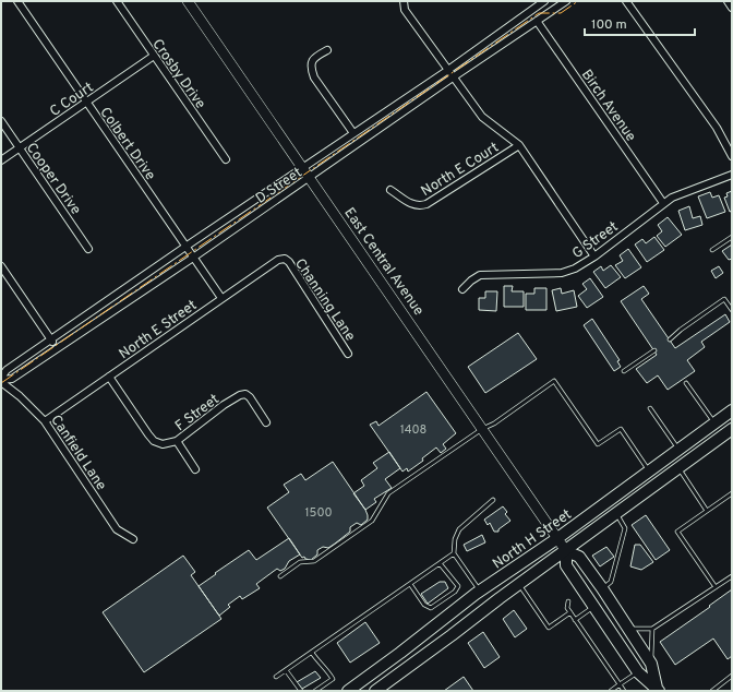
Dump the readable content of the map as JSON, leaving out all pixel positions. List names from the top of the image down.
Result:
{
  "streets": {
    "main road": ["East Central Avenue", "North H Street"],
    "street": [
      "Crosby Drive",
      "C Court",
      "Birch Avenue",
      "Colbert Drive",
      "North E Court",
      "Cooper Drive",
      "D Street",
      "G Street",
      "Channing Lane",
      "North E Street",
      "F Street",
      "Canfield Lane"
    ]
  },
  "crossings": [
    ["Crosby Drive", "C Court"],
    ["C Court", "Colbert Drive"],
    ["C Court", "Cooper Drive"],
    ["Birch Avenue", "D Street"],
    ["Birch Avenue", "G Street"],
    ["Colbert Drive", "D Street"],
    ["Colbert Drive", "North E Street"],
    ["D Street", "East Central Avenue"],
    ["D Street", "Canfield Lane"],
    ["East Central Avenue", "North H Street"],
    ["Channing Lane", "North E Street"],
    ["North E Street", "F Street"],
    ["North E Street", "Canfield Lane"]
  ],
  "house_numbers": ["1408", "1500"],
  "scale_bar": "100 m"
}
